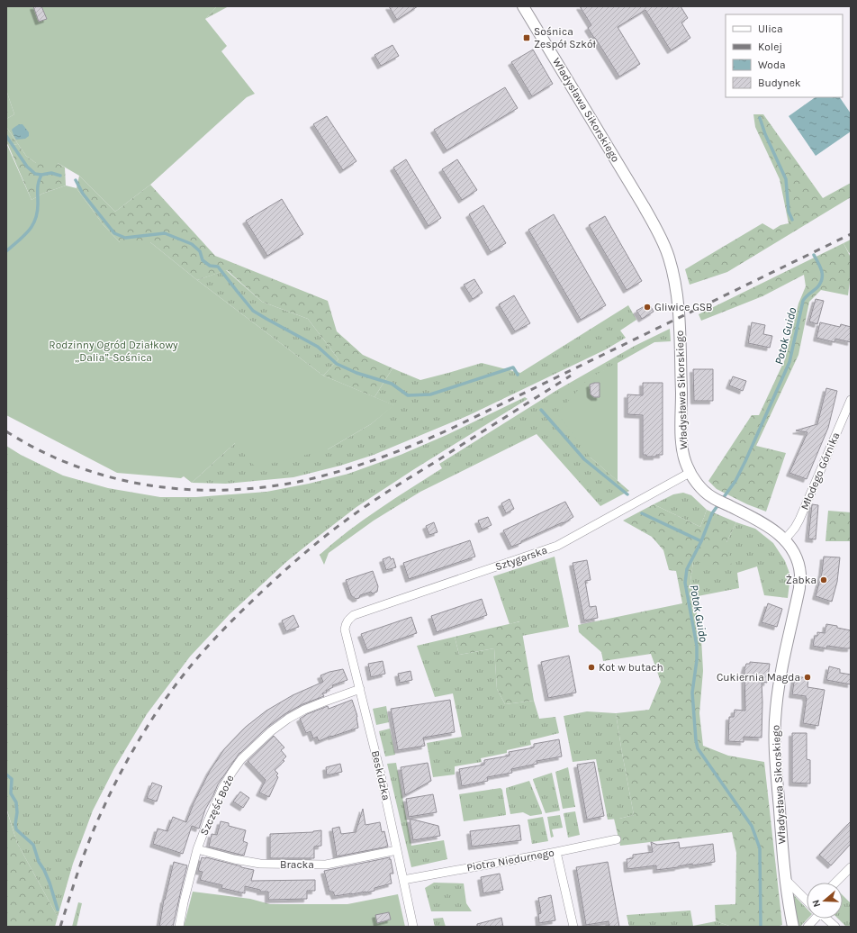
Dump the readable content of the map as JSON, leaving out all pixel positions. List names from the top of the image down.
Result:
{
  "streets": {
    "street": [
      "Władysława Sikorskiego",
      "Młodego Górnika",
      "Sztygarska",
      "Beskidzka",
      "Szczęść Boże",
      "Piotra Niedurnego",
      "Bracka"
    ]
  },
  "crossings": [
    ["Władysława Sikorskiego", "Młodego Górnika"],
    ["Władysława Sikorskiego", "Sztygarska"],
    ["Sztygarska", "Beskidzka"],
    ["Beskidzka", "Szczęść Boże"],
    ["Beskidzka", "Piotra Niedurnego"],
    ["Beskidzka", "Bracka"],
    ["Szczęść Boże", "Bracka"]
  ],
  "water": ["Potok Guido"],
  "parks": ["Rodzinny Ogród Działkowy „Dalia”-Sośnica"],
  "places": {
    "transit": ["Sośnica Zespół Szkół"],
    "other": [
      "Gliwice GSB",
      "Żabka",
      "Kot w butach",
      "Cukiernia Magda"
    ]
  },
  "legend": [
    "Ulica",
    "Kolej",
    "Woda",
    "Budynek"
  ],
  "north": "left"
}
